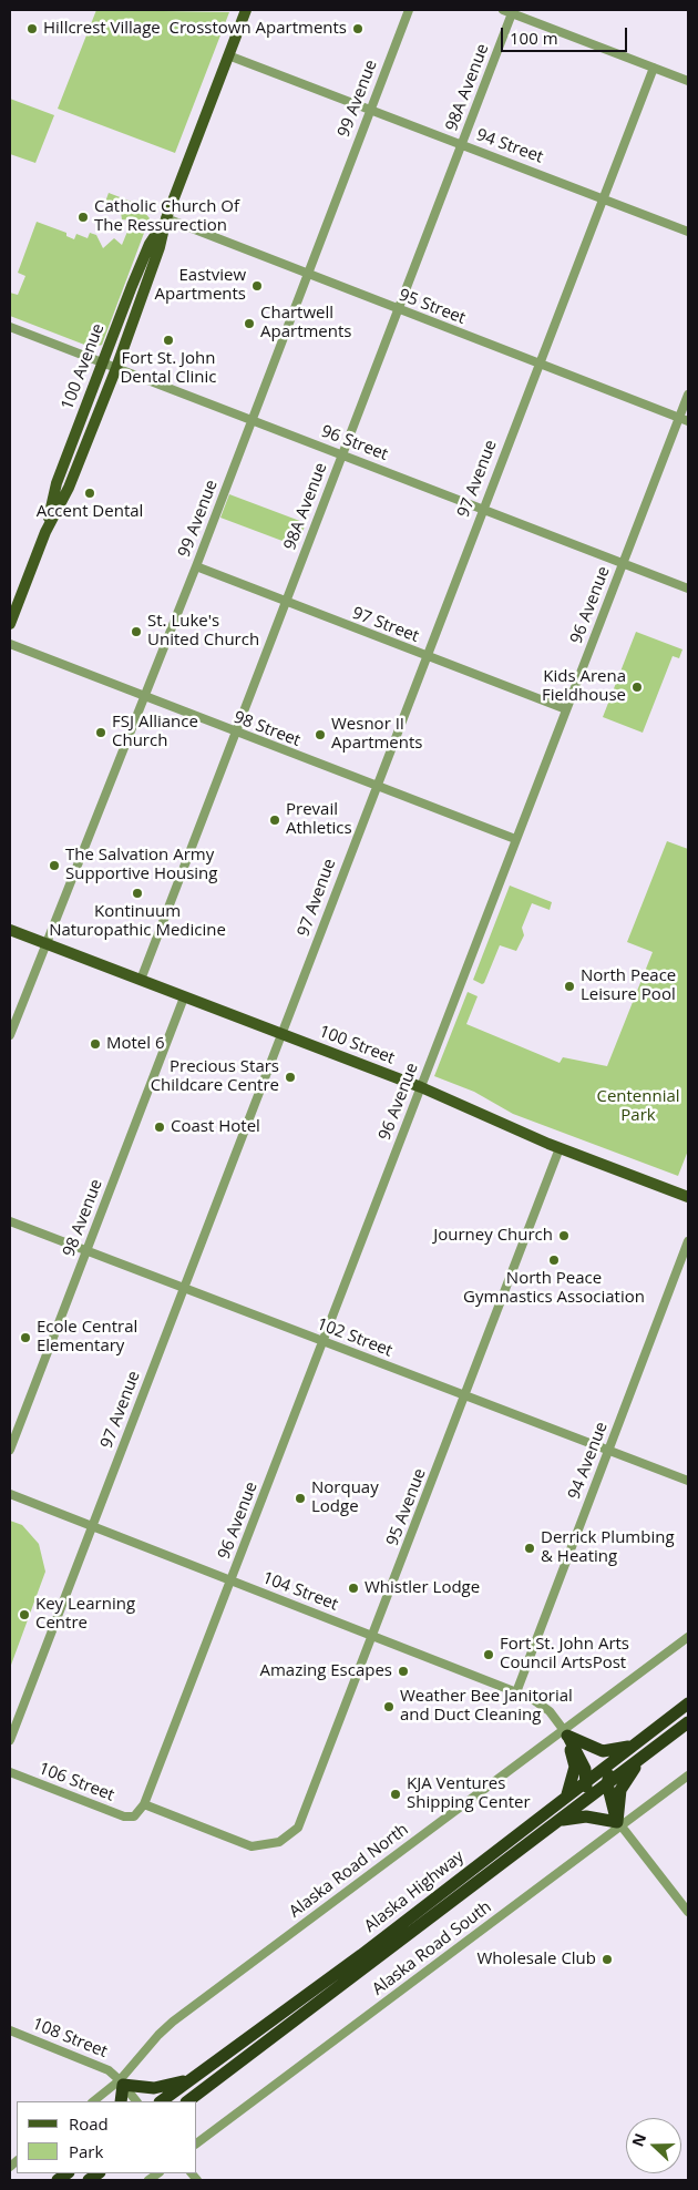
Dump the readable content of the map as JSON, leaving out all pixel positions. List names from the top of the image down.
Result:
{
  "streets": {
    "highway": ["Alaska Highway"],
    "main road": ["100 Avenue", "100 Street"],
    "street": [
      "98A Avenue",
      "99 Avenue",
      "94 Street",
      "95 Street",
      "96 Street",
      "97 Avenue",
      "96 Avenue",
      "97 Street",
      "98 Street",
      "98 Avenue",
      "102 Street",
      "94 Avenue",
      "95 Avenue",
      "104 Street",
      "106 Street",
      "Alaska Road North",
      "Alaska Road South",
      "108 Street"
    ]
  },
  "crossings": [
    ["98A Avenue", "94 Street"],
    ["98A Avenue", "95 Street"],
    ["98A Avenue", "96 Street"],
    ["98A Avenue", "97 Street"],
    ["98A Avenue", "98 Street"],
    ["98A Avenue", "100 Street"],
    ["99 Avenue", "94 Street"],
    ["99 Avenue", "95 Street"],
    ["99 Avenue", "96 Street"],
    ["99 Avenue", "97 Street"],
    ["99 Avenue", "98 Street"],
    ["99 Avenue", "100 Street"],
    ["94 Street", "100 Avenue"],
    ["94 Street", "97 Avenue"],
    ["95 Street", "100 Avenue"],
    ["95 Street", "97 Avenue"],
    ["95 Street", "96 Avenue"],
    ["100 Avenue", "96 Street"],
    ["96 Street", "97 Avenue"],
    ["96 Street", "96 Avenue"],
    ["97 Avenue", "97 Street"],
    ["97 Avenue", "98 Street"],
    ["97 Avenue", "100 Street"],
    ["97 Avenue", "102 Street"],
    ["97 Avenue", "104 Street"],
    ["96 Avenue", "97 Street"],
    ["96 Avenue", "98 Street"],
    ["96 Avenue", "100 Street"],
    ["96 Avenue", "102 Street"],
    ["96 Avenue", "95 Avenue"],
    ["96 Avenue", "104 Street"],
    ["96 Avenue", "106 Street"],
    ["100 Street", "98 Avenue"],
    ["100 Street", "95 Avenue"],
    ["98 Avenue", "102 Street"],
    ["102 Street", "94 Avenue"],
    ["102 Street", "95 Avenue"],
    ["94 Avenue", "104 Street"],
    ["95 Avenue", "104 Street"],
    ["104 Street", "Alaska Road North"],
    ["Alaska Road North", "108 Street"]
  ],
  "parks": ["Centennial Park"],
  "places": [
    "Hillcrest Village",
    "Crosstown Apartments",
    "Catholic Church Of The Ressurection",
    "Eastview Apartments",
    "Chartwell Apartments",
    "Fort St. John Dental Clinic",
    "Accent Dental",
    "St. Luke's United Church",
    "Kids Arena Fieldhouse",
    "FSJ Alliance Church",
    "Wesnor II Apartments",
    "Prevail Athletics",
    "The Salvation Army Supportive Housing",
    "Kontinuum Naturopathic Medicine",
    "North Peace Leisure Pool",
    "Motel 6",
    "Precious Stars Childcare Centre",
    "Coast Hotel",
    "Journey Church",
    "North Peace Gymnastics Association",
    "Ecole Central Elementary",
    "Norquay Lodge",
    "Derrick Plumbing & Heating",
    "Whistler Lodge",
    "Key Learning Centre",
    "Fort St. John Arts Council ArtsPost",
    "Amazing Escapes",
    "Weather Bee Janitorial and Duct Cleaning",
    "KJA Ventures Shipping Center",
    "Wholesale Club"
  ],
  "legend": ["Road", "Park"],
  "scale_bar": "100 m",
  "north": "left"
}
